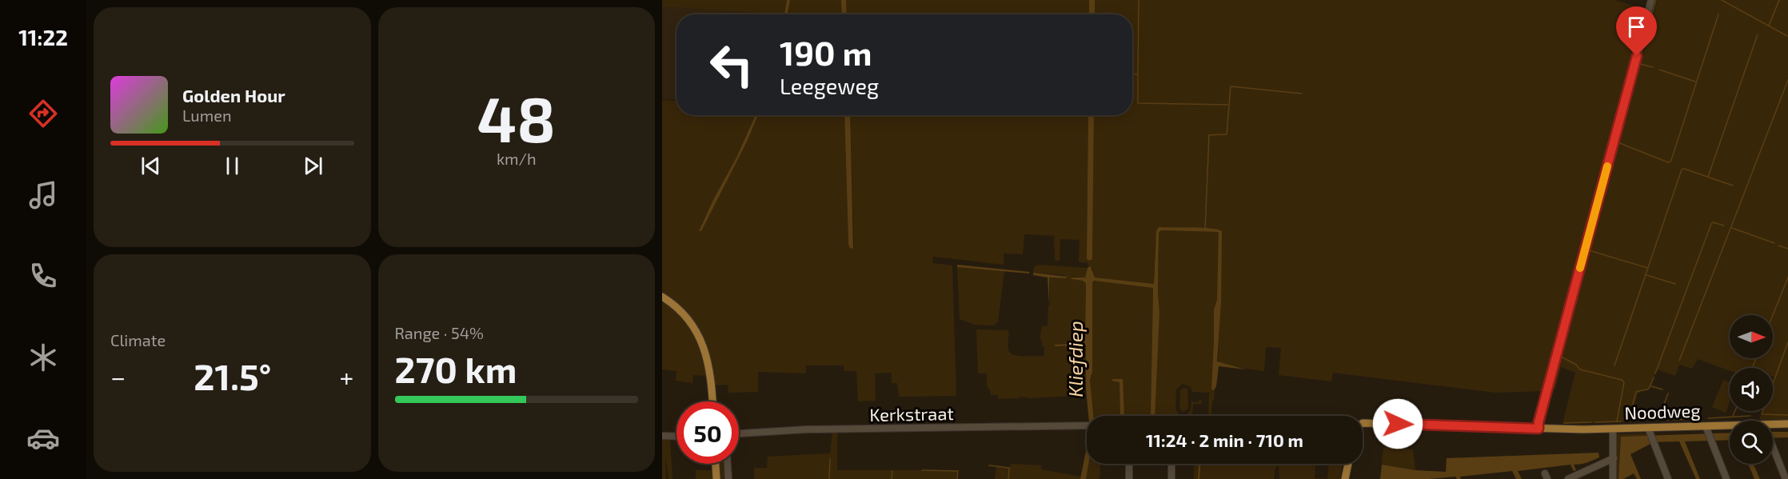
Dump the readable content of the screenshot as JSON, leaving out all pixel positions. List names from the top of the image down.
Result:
{
  "streets": {
    "main road": ["Noodweg"],
    "street": ["Kerkstraat"]
  },
  "water": ["Kliefdiep"],
  "north": "right",
  "page": {
    "tabs": "11:22",
    "tile": [
      ["48", "km/h"],
      "Climate",
      ["Range · 54%", "270 km"]
    ],
    "turn": ["190 m", "Leegeweg"],
    "song": ["Golden Hour", "Lumen"],
    "heat": ["−", "21.5°", "+"],
    "limit": "50",
    "trip": "11:24 · 2 min · 710 m"
  }
}
